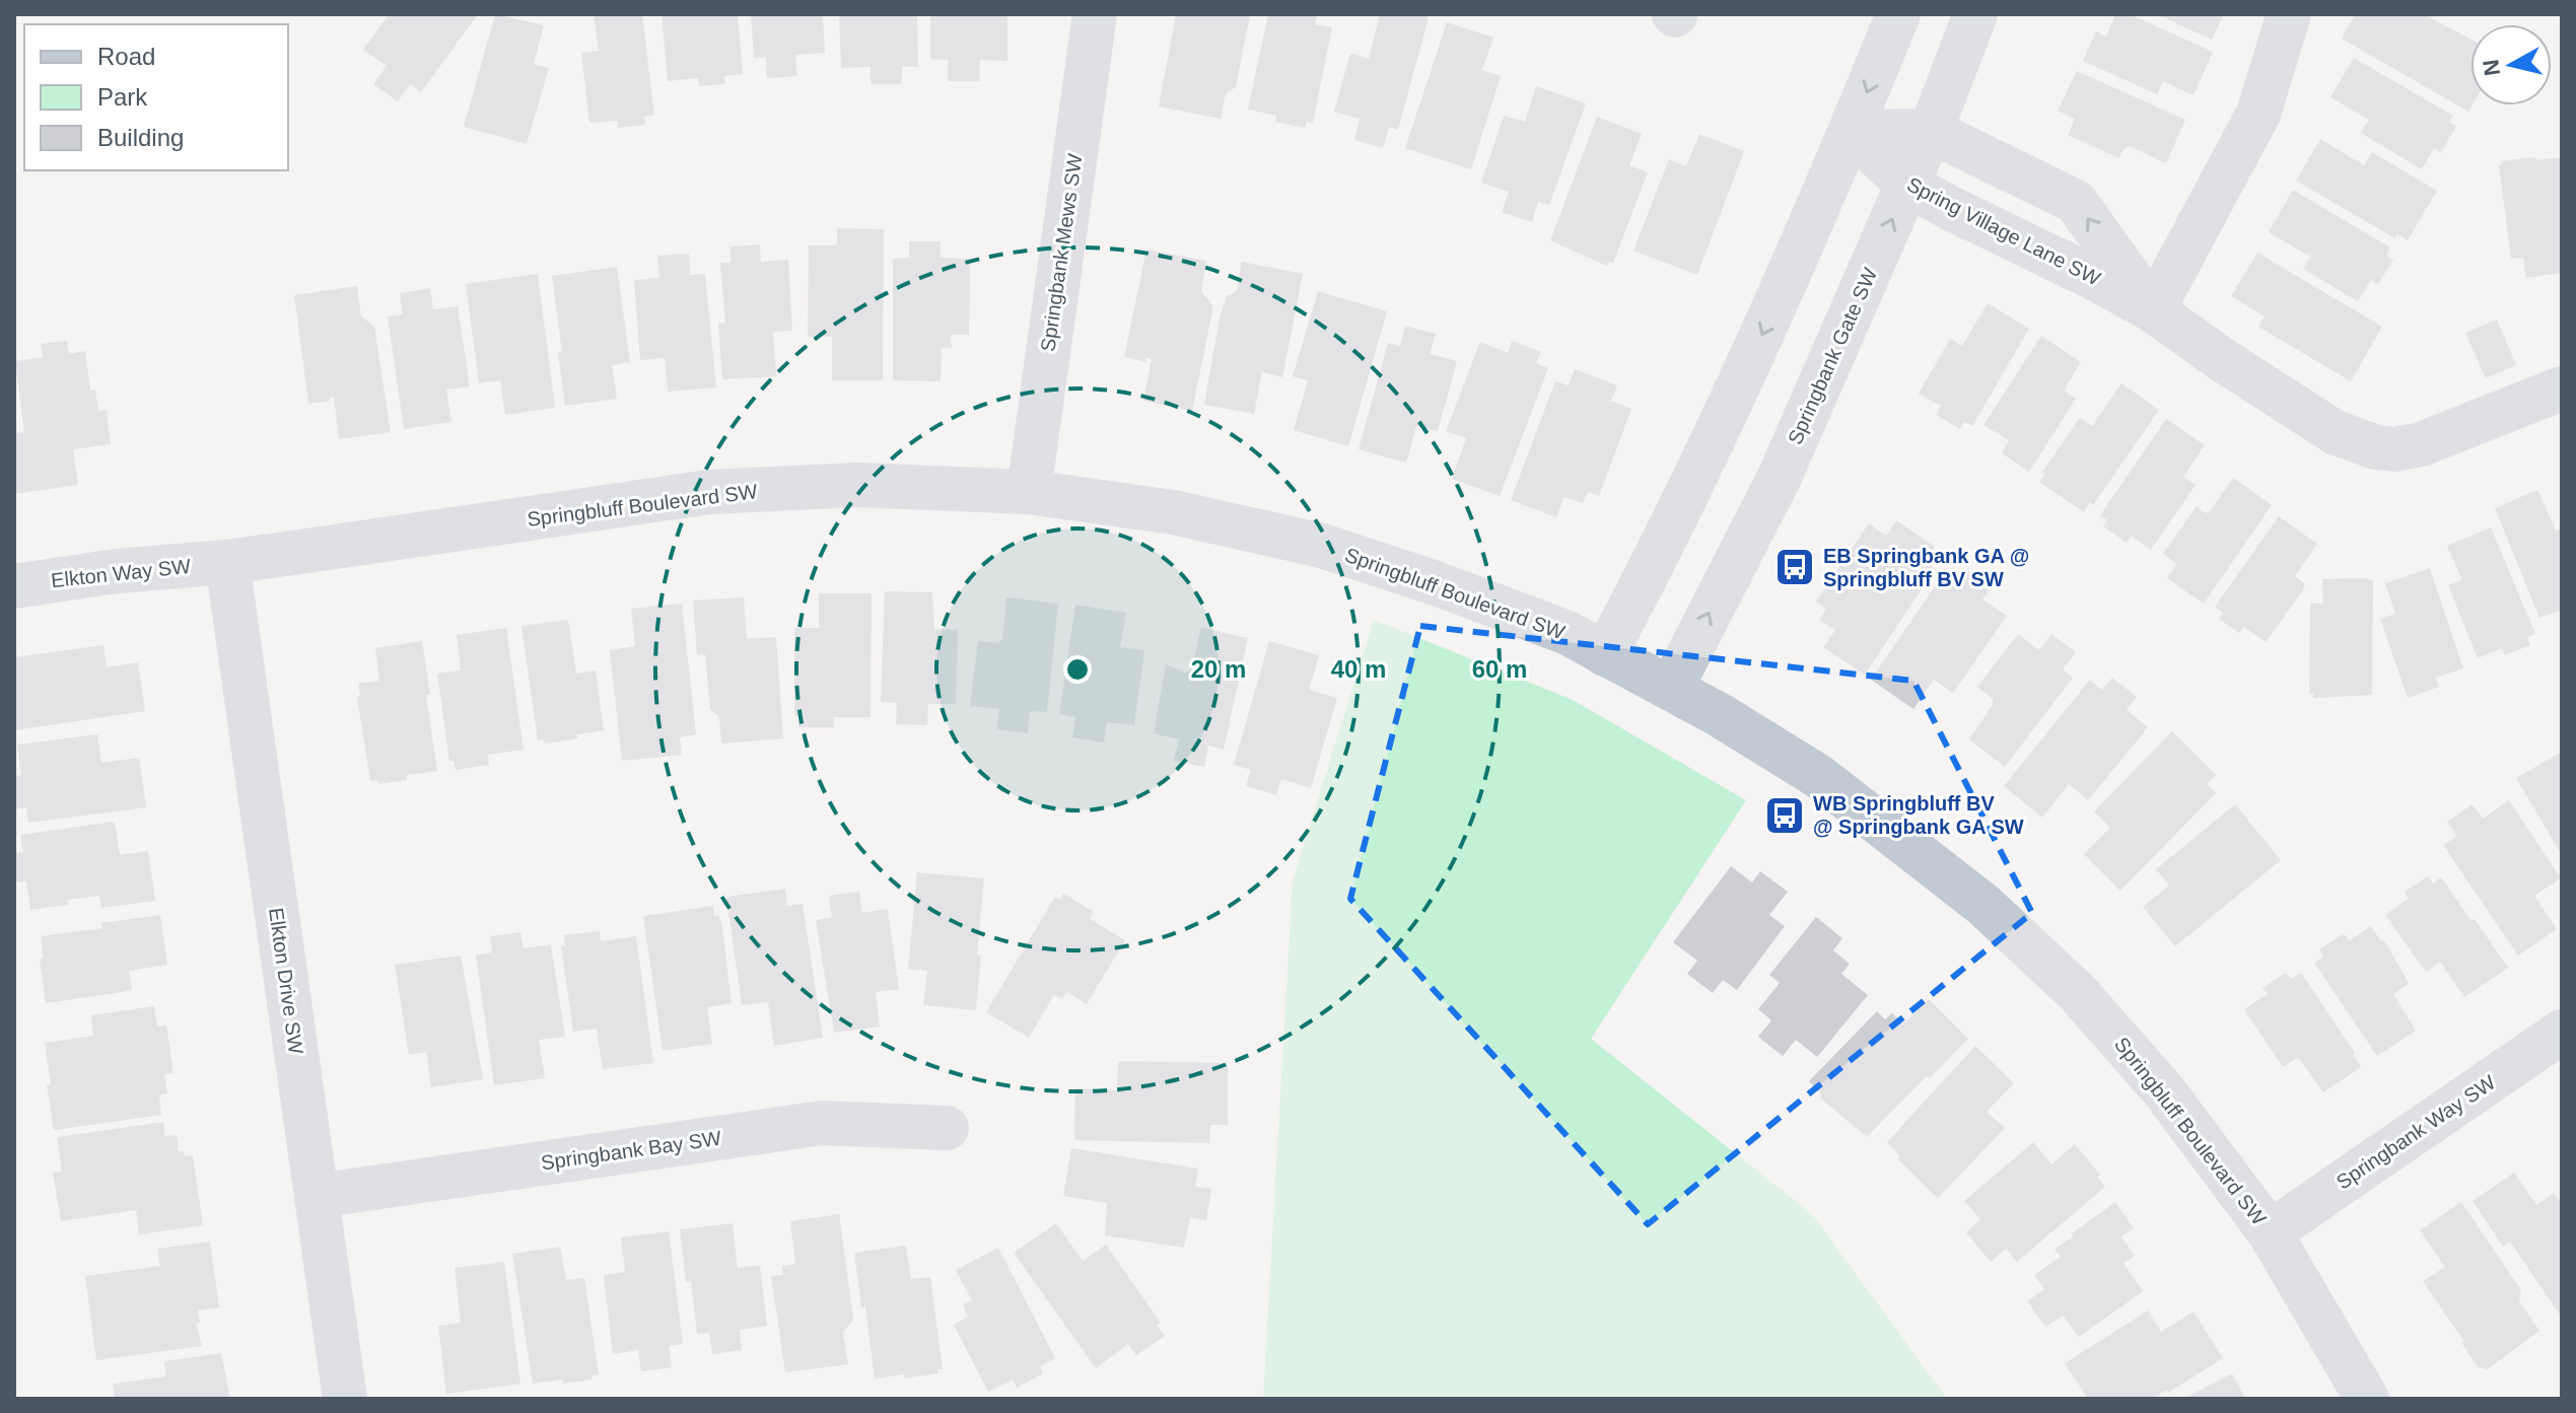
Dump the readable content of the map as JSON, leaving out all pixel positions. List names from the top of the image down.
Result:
{
  "streets": {
    "street": [
      "Spring Village Lane SW",
      "Springbank Mews SW",
      "Springbank Gate SW",
      "Springbluff Boulevard SW",
      "Elkton Way SW",
      "Elkton Drive SW",
      "Springbank Way SW",
      "Springbank Bay SW"
    ]
  },
  "crossings": [
    ["Spring Village Lane SW", "Springbank Gate SW"],
    ["Springbank Mews SW", "Springbluff Boulevard SW"],
    ["Springbank Gate SW", "Springbluff Boulevard SW"],
    ["Springbluff Boulevard SW", "Elkton Way SW"],
    ["Springbluff Boulevard SW", "Elkton Drive SW"],
    ["Springbluff Boulevard SW", "Springbank Way SW"],
    ["Elkton Way SW", "Elkton Drive SW"],
    ["Elkton Drive SW", "Springbank Bay SW"]
  ],
  "places": {
    "bus stop": ["EB Springbank GA @ Springbluff BV SW", "WB Springbluff BV @ Springbank GA SW"]
  },
  "legend": ["Road", "Park", "Building"],
  "north": "left",
  "rings": ["20 m", "40 m", "60 m"]
}
